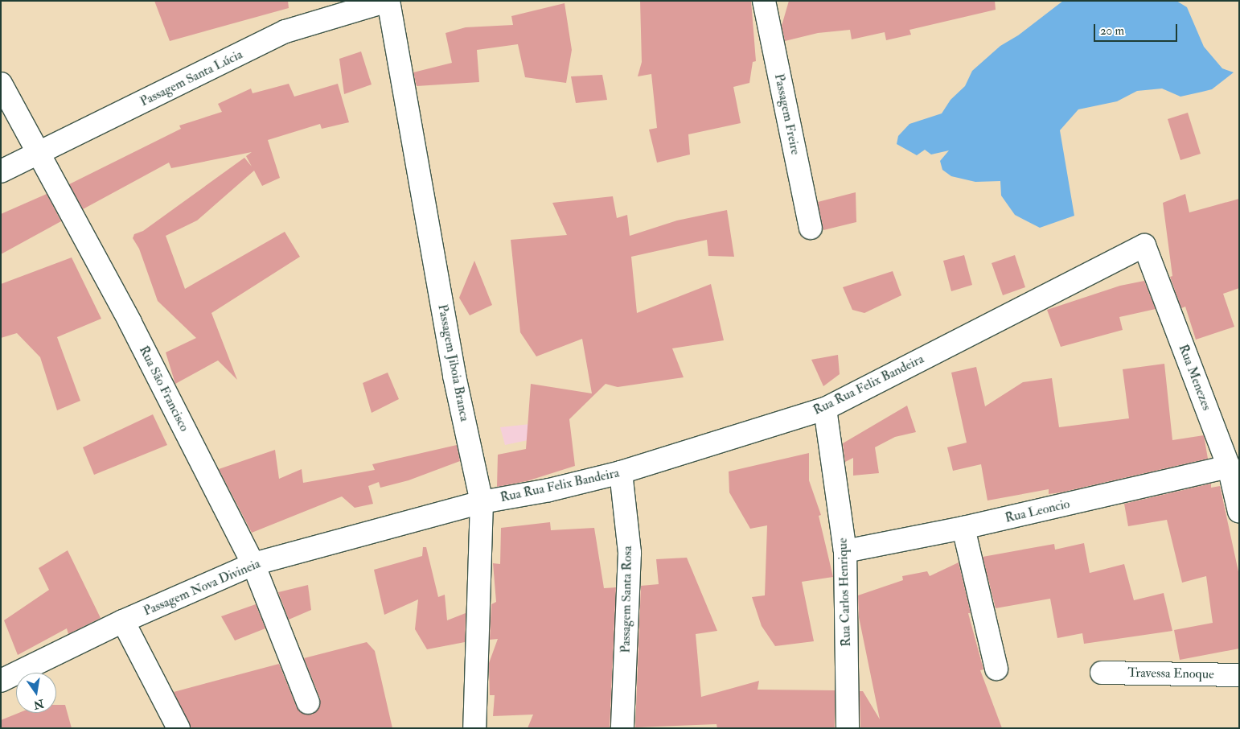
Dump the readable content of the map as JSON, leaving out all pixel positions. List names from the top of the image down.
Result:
{
  "streets": {
    "street": [
      "Passagem Santa Lúcia",
      "Passagem Freire",
      "Passagem Jiboia Branca",
      "Rua Menezes",
      "Rua Rua Felix Bandeira",
      "Rua São Francisco",
      "Rua Leoncio",
      "Passagem Nova Divineia",
      "Rua Carlos Henrique",
      "Passagem Santa Rosa",
      "Travessa Enoque"
    ]
  },
  "crossings": [
    ["Passagem Santa Lúcia", "Passagem Jiboia Branca"],
    ["Passagem Santa Lúcia", "Rua São Francisco"],
    ["Passagem Jiboia Branca", "Rua Rua Felix Bandeira"],
    ["Passagem Jiboia Branca", "Passagem Nova Divineia"],
    ["Rua Menezes", "Rua Rua Felix Bandeira"],
    ["Rua Menezes", "Rua Leoncio"],
    ["Rua Rua Felix Bandeira", "Passagem Nova Divineia"],
    ["Rua Rua Felix Bandeira", "Rua Carlos Henrique"],
    ["Rua Rua Felix Bandeira", "Passagem Santa Rosa"],
    ["Rua São Francisco", "Passagem Nova Divineia"],
    ["Rua Leoncio", "Rua Carlos Henrique"]
  ],
  "scale_bar": "20 m",
  "north": "bottom"
}
